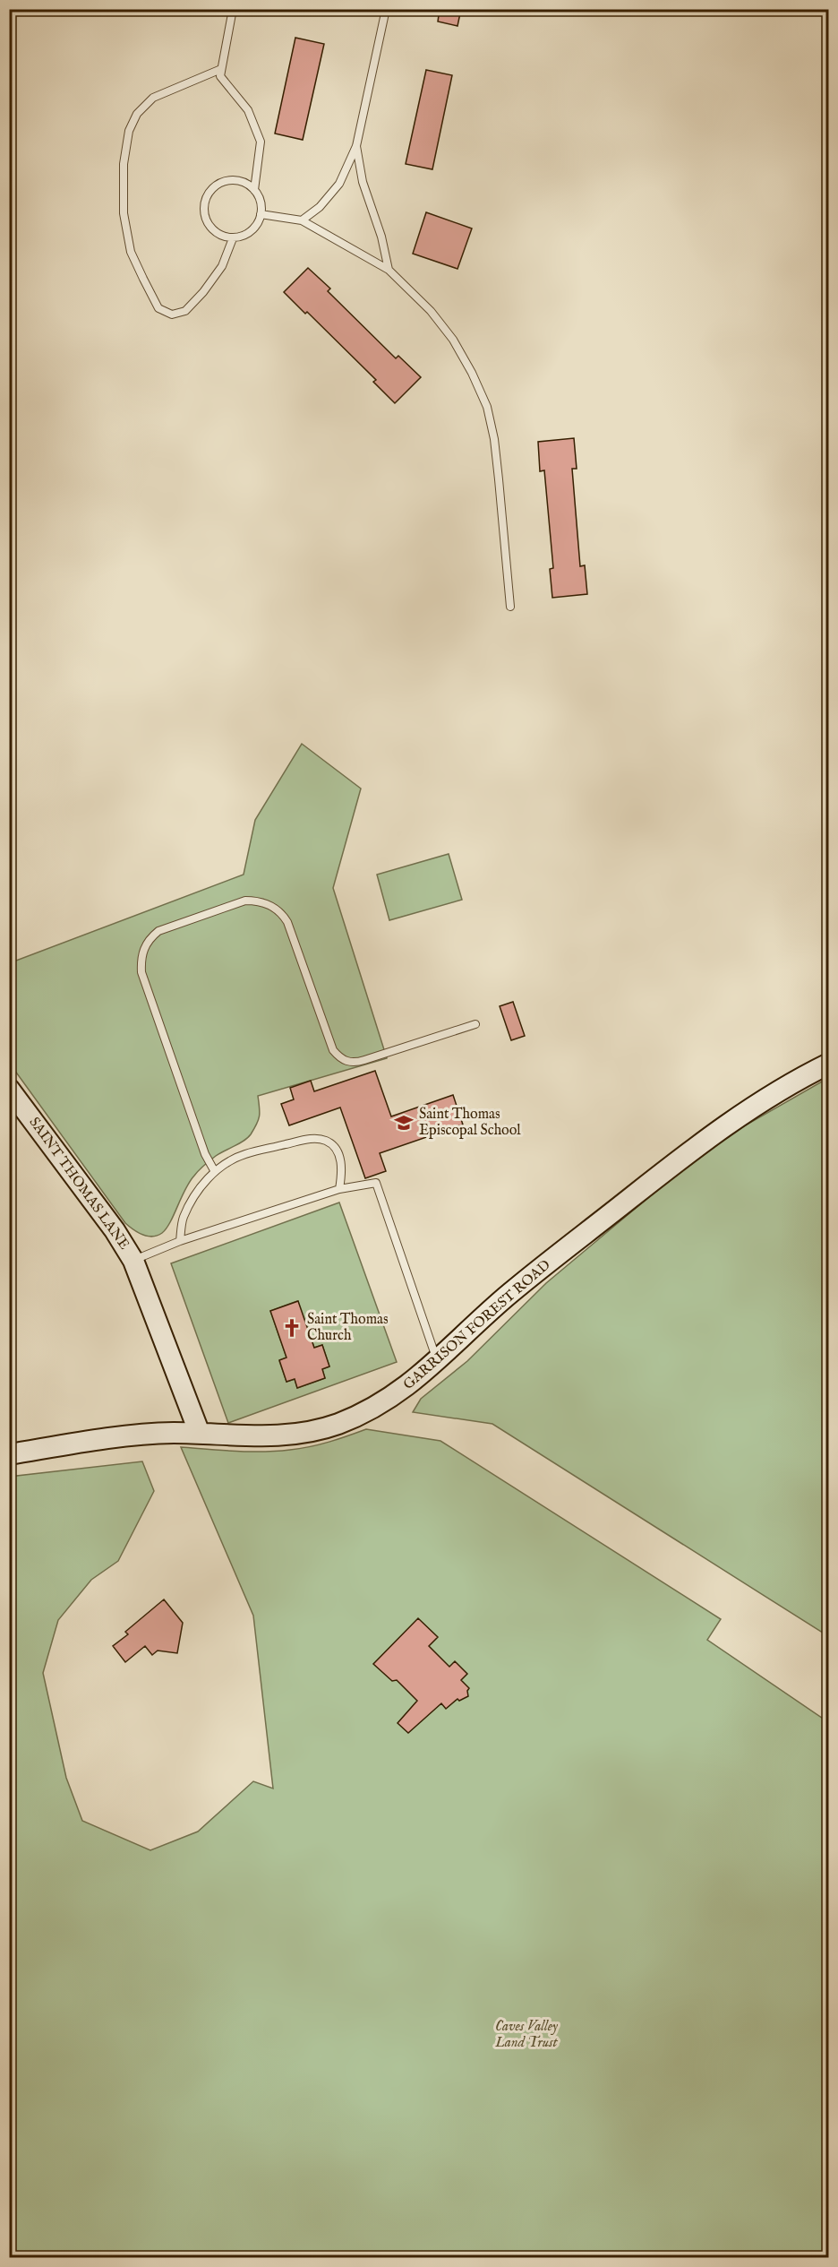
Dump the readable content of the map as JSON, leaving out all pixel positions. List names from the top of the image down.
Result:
{
  "streets": {
    "main road": ["SAINT THOMAS LANE", "GARRISON FOREST ROAD"]
  },
  "crossings": [
    ["SAINT THOMAS LANE", "GARRISON FOREST ROAD"]
  ],
  "parks": ["Caves Valley Land Trust"],
  "places": {
    "school or university": ["Saint Thomas Episcopal School"],
    "church": ["Saint Thomas Church"]
  }
}
